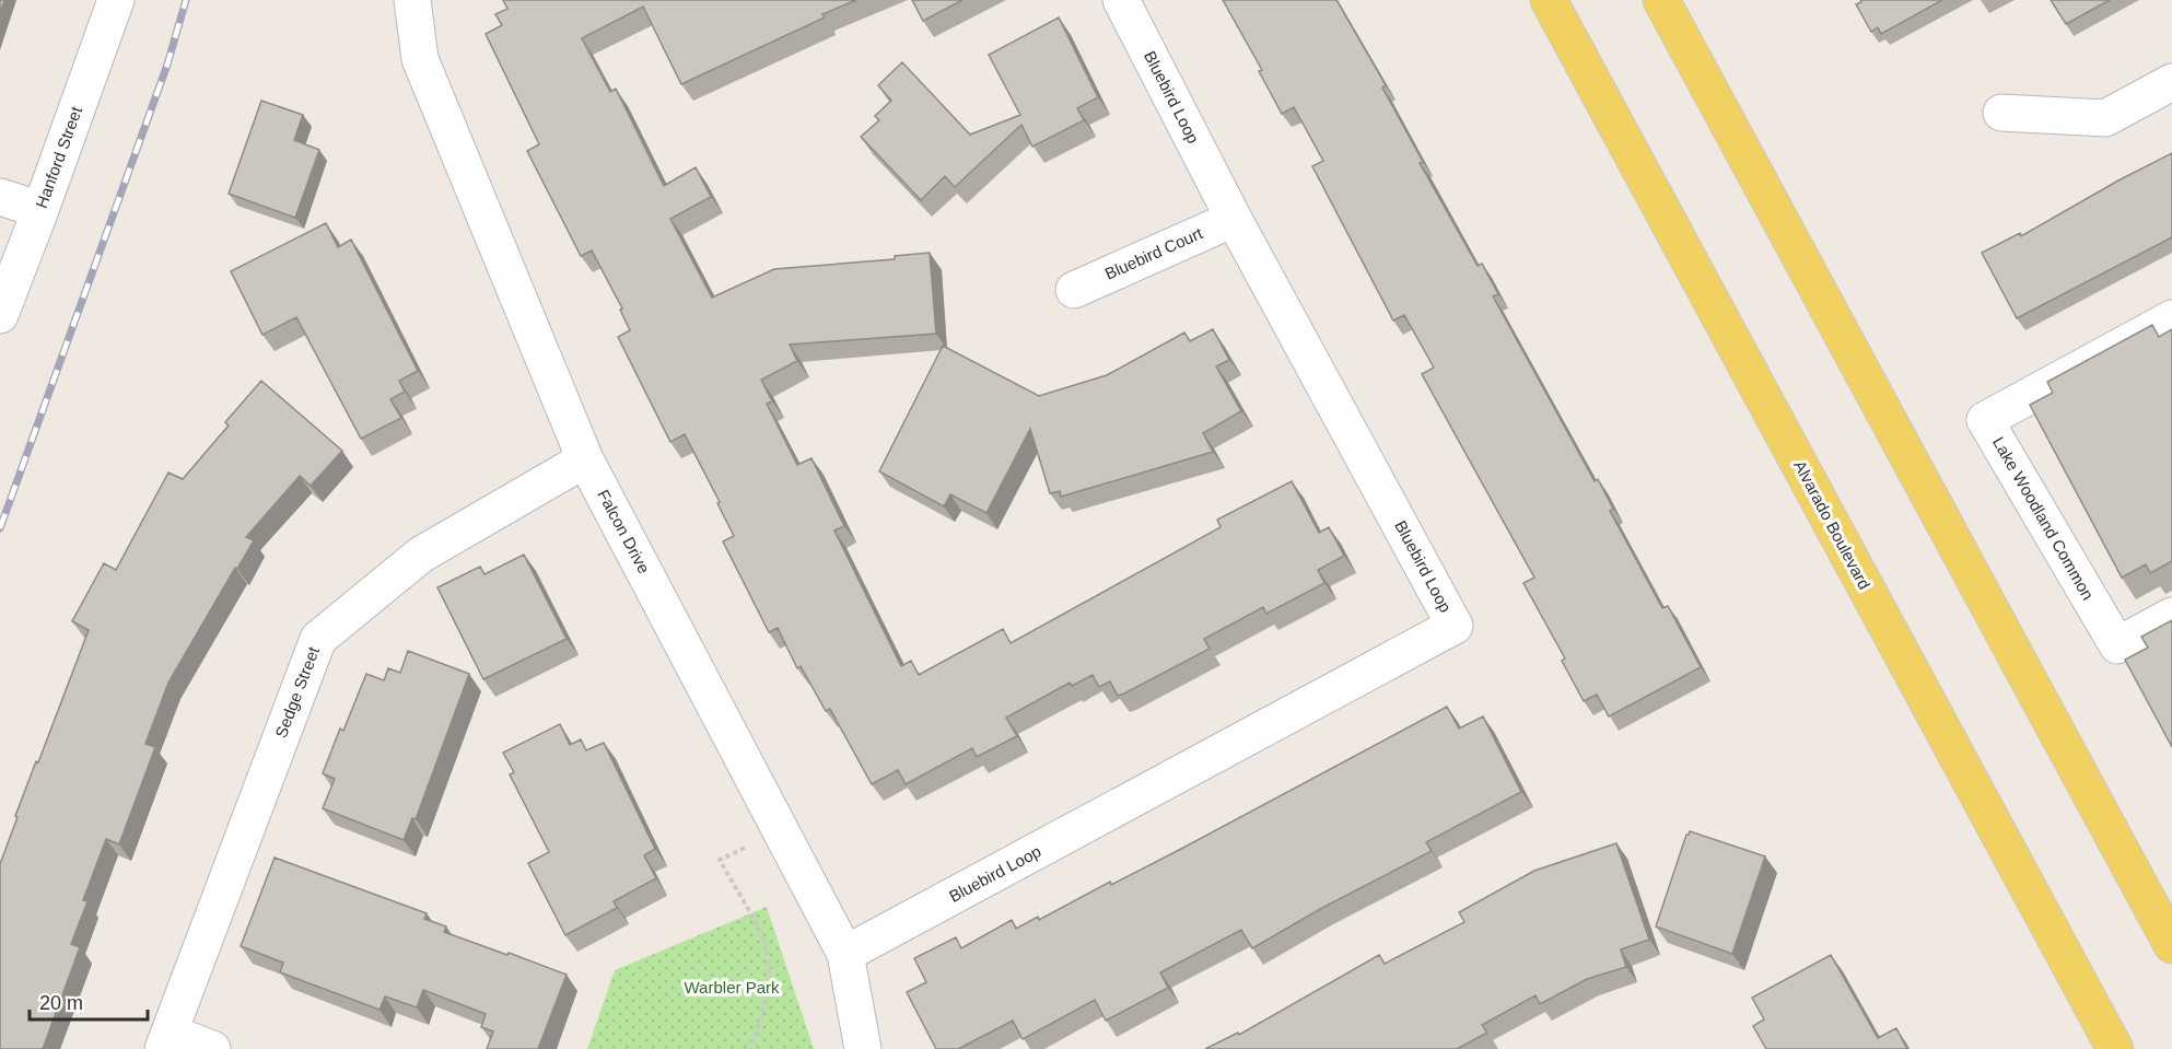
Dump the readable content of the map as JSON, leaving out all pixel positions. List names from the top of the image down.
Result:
{
  "streets": {
    "main road": ["Alvarado Boulevard"],
    "street": [
      "Bluebird Loop",
      "Hanford Street",
      "Bluebird Court",
      "Lake Woodland Common",
      "Falcon Drive",
      "Sedge Street"
    ]
  },
  "crossings": [
    ["Bluebird Loop", "Bluebird Court"],
    ["Bluebird Loop", "Falcon Drive"],
    ["Falcon Drive", "Sedge Street"]
  ],
  "parks": ["Warbler Park"],
  "scale_bar": "20 m"
}
